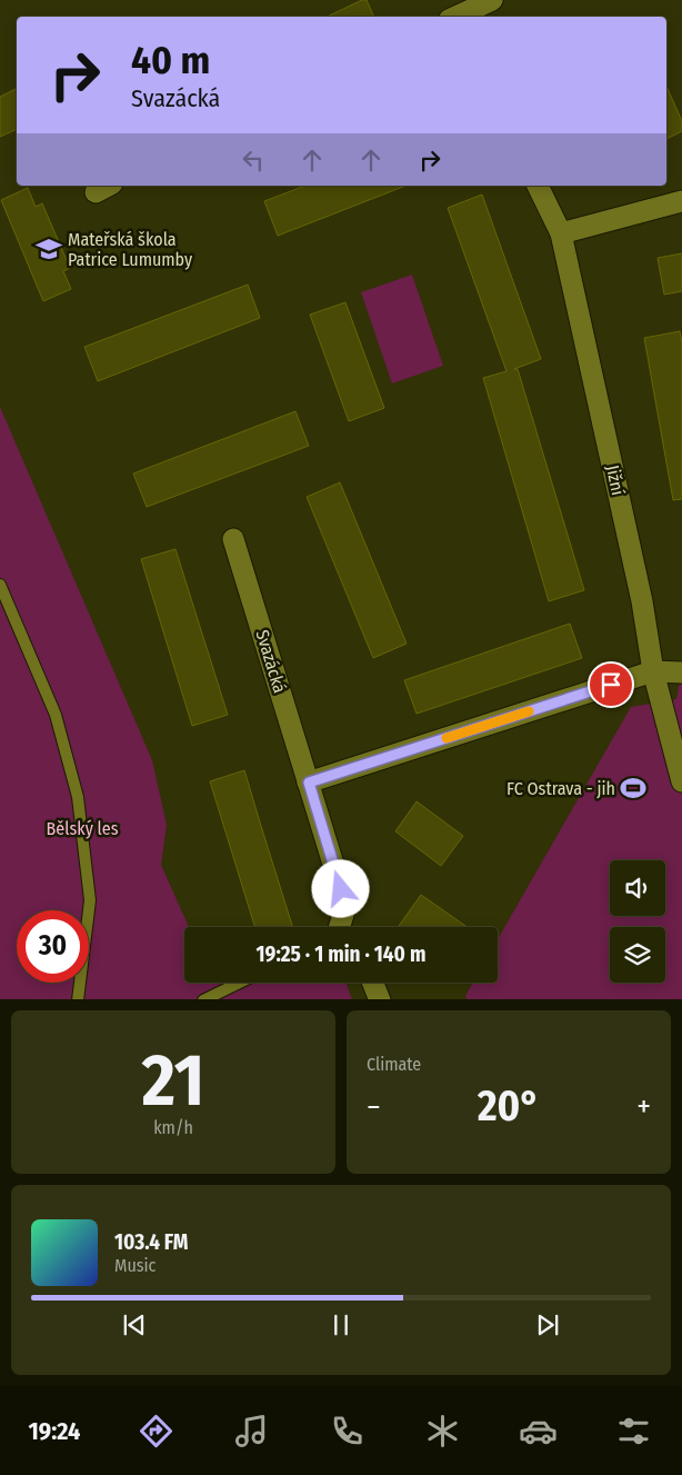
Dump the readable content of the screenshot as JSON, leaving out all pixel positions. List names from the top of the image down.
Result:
{
  "streets": {
    "street": ["Jižní", "Svazácká"]
  },
  "parks": ["Bělský les"],
  "places": {
    "school or university": ["Mateřská škola Patrice Lumumby"],
    "sports": ["FC Ostrava - jih"]
  },
  "page": {
    "turn": ["40 m", "Svazácká"],
    "limit": "30",
    "trip": "19:25 · 1 min · 140 m",
    "tile": [
      ["21", "km/h"],
      "Climate"
    ],
    "heat": ["−", "20°", "+"],
    "song": ["103.4 FM", "Music"],
    "tabs": "19:24"
  }
}
